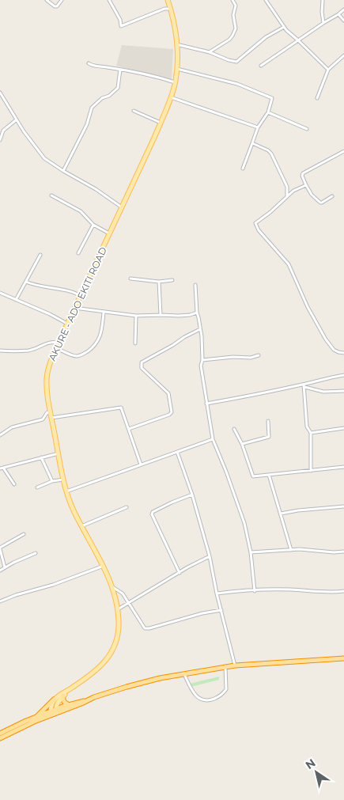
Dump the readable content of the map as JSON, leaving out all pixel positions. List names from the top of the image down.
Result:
{
  "streets": {
    "main road": ["AKURE - ADO EKITI ROAD"]
  },
  "north": "top left"
}
